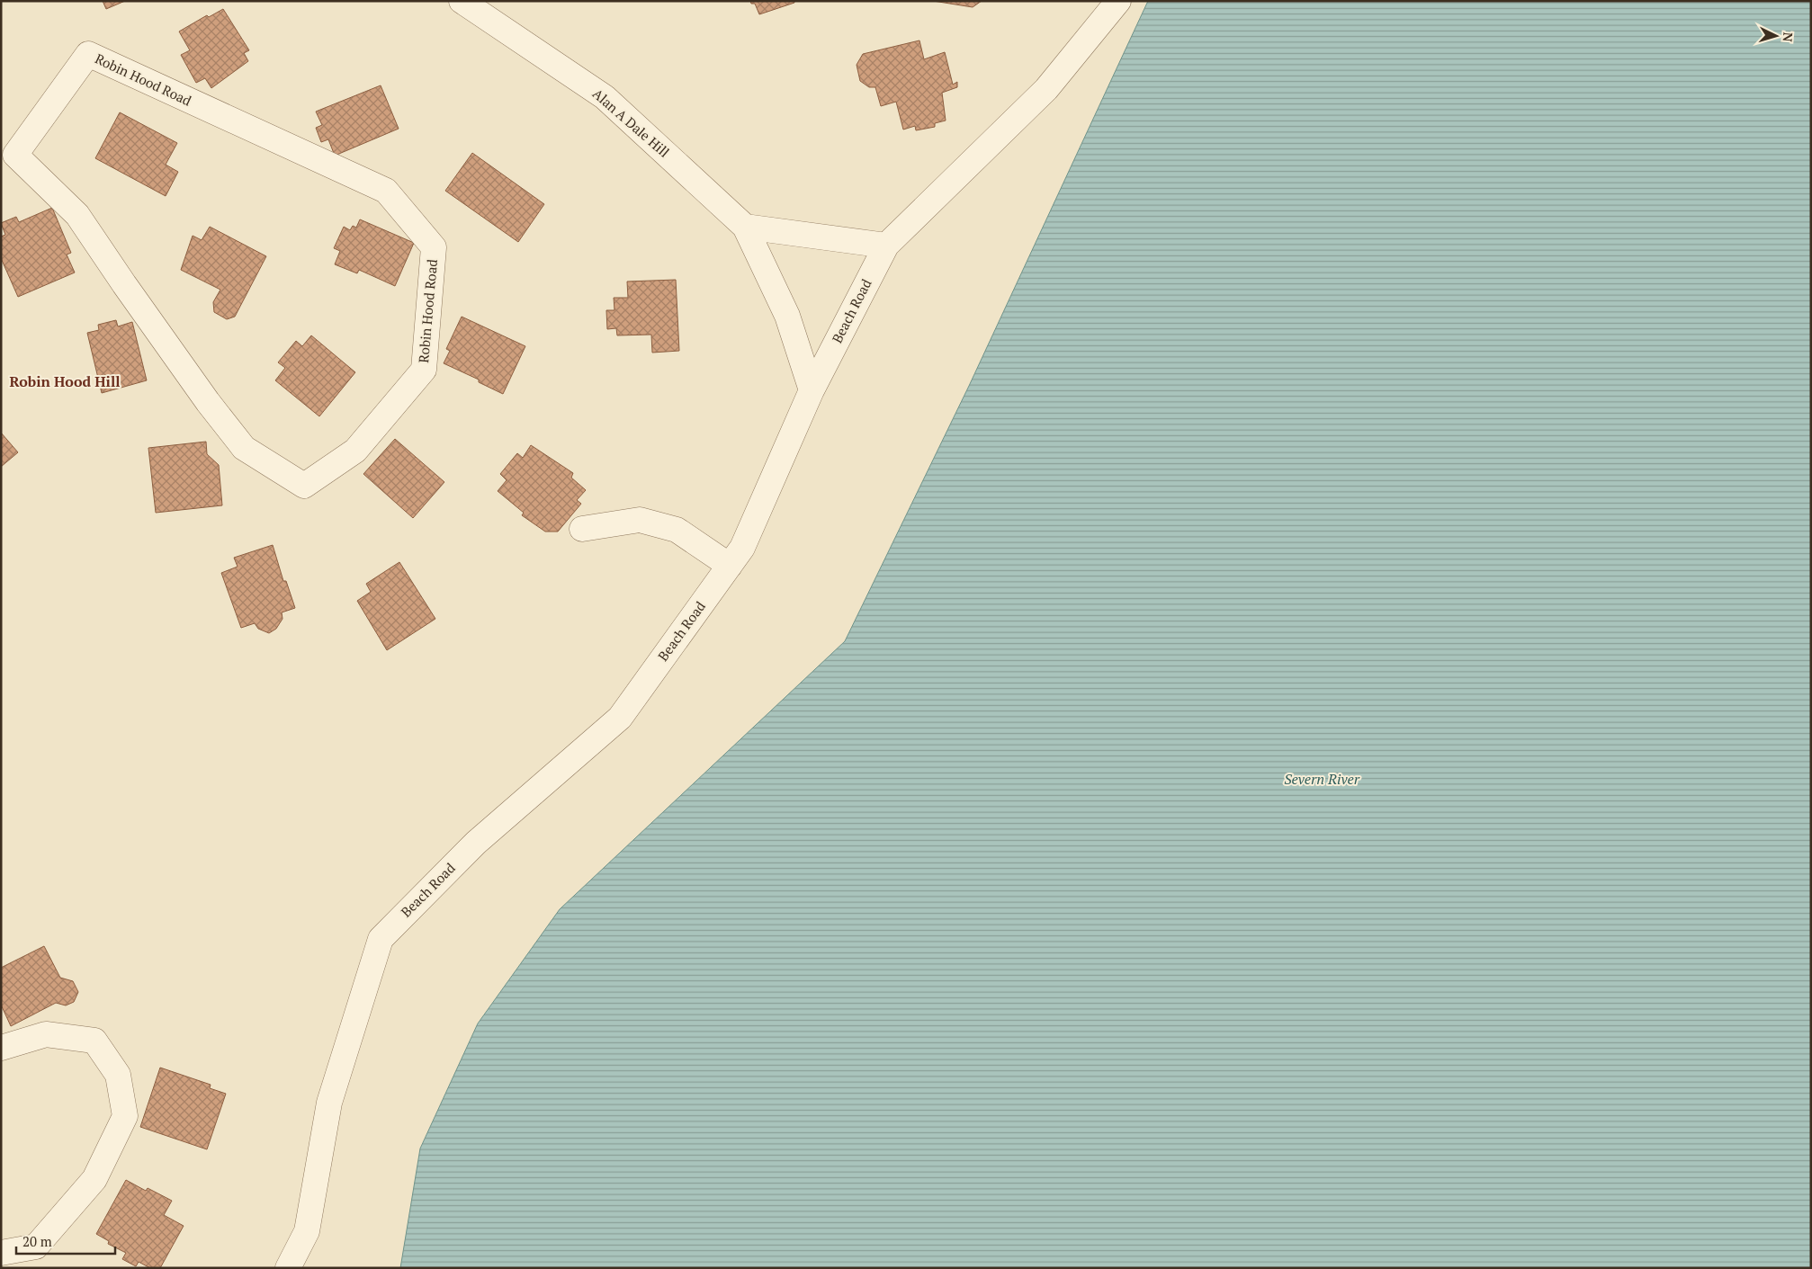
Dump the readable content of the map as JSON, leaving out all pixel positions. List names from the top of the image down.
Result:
{
  "streets": {
    "street": ["Robin Hood Road", "Alan A Dale Hill", "Beach Road"]
  },
  "crossings": [
    ["Alan A Dale Hill", "Beach Road"]
  ],
  "districts": ["Robin Hood Hill"],
  "water": ["Severn River"],
  "scale_bar": "20 m",
  "north": "right"
}
